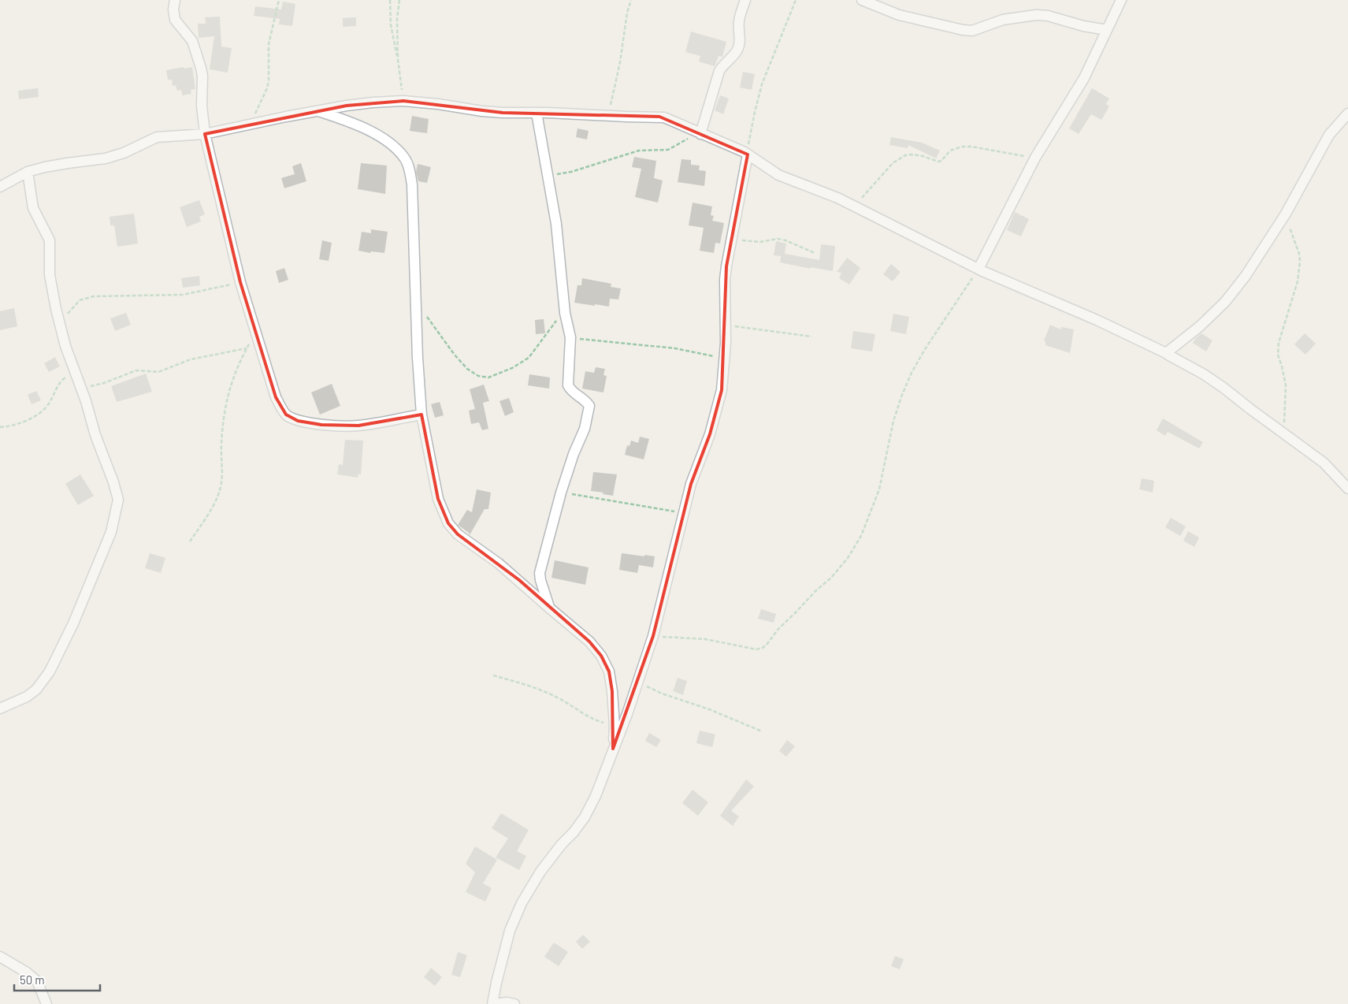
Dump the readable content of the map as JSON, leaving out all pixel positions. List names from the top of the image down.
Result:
{
  "scale_bar": "50 m"
}
